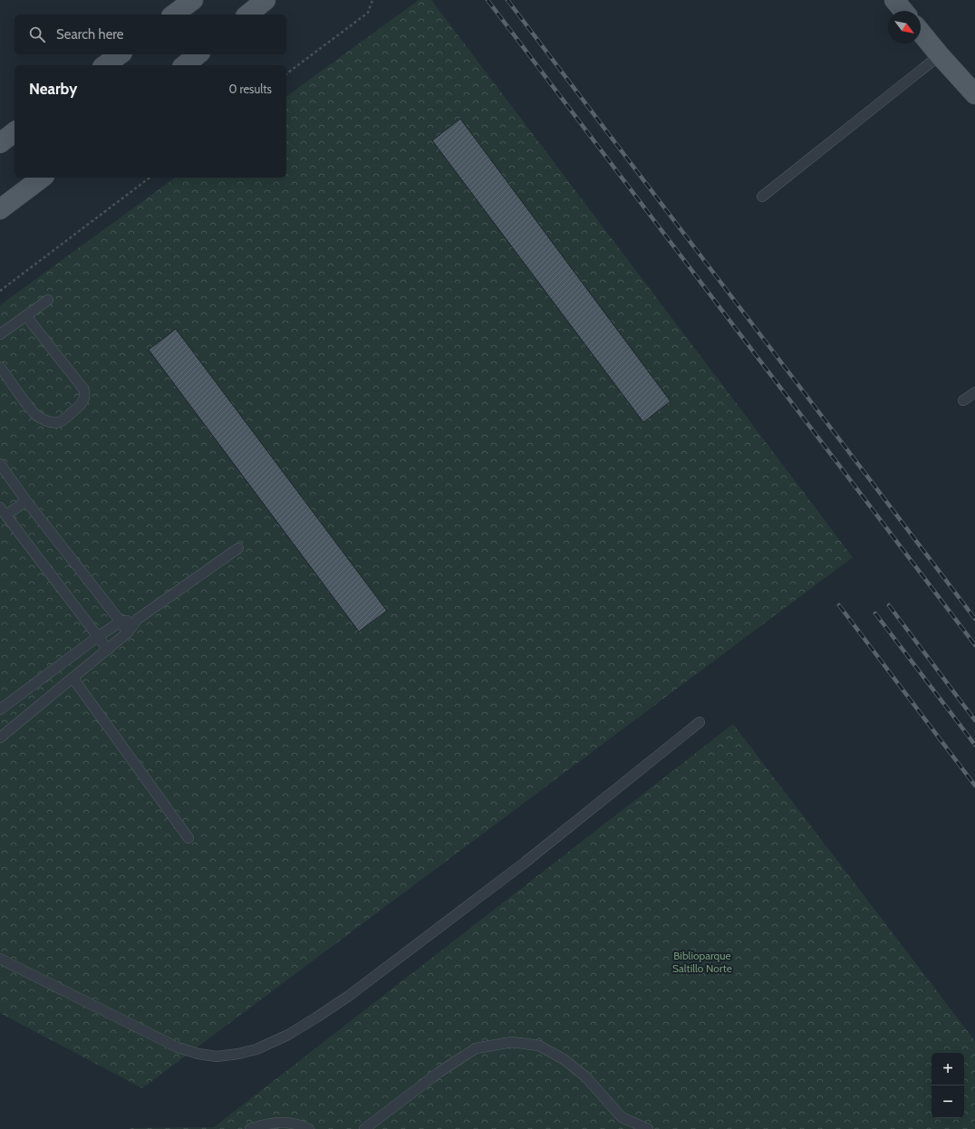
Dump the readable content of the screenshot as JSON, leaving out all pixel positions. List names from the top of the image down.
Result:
{
  "parks": ["Biblioparque Saltillo Norte"],
  "north": "bottom right",
  "page": {
    "search": "Search here",
    "heading": ["Nearby", "0 results"],
    "map_buttons": ["+", "−"]
  }
}
